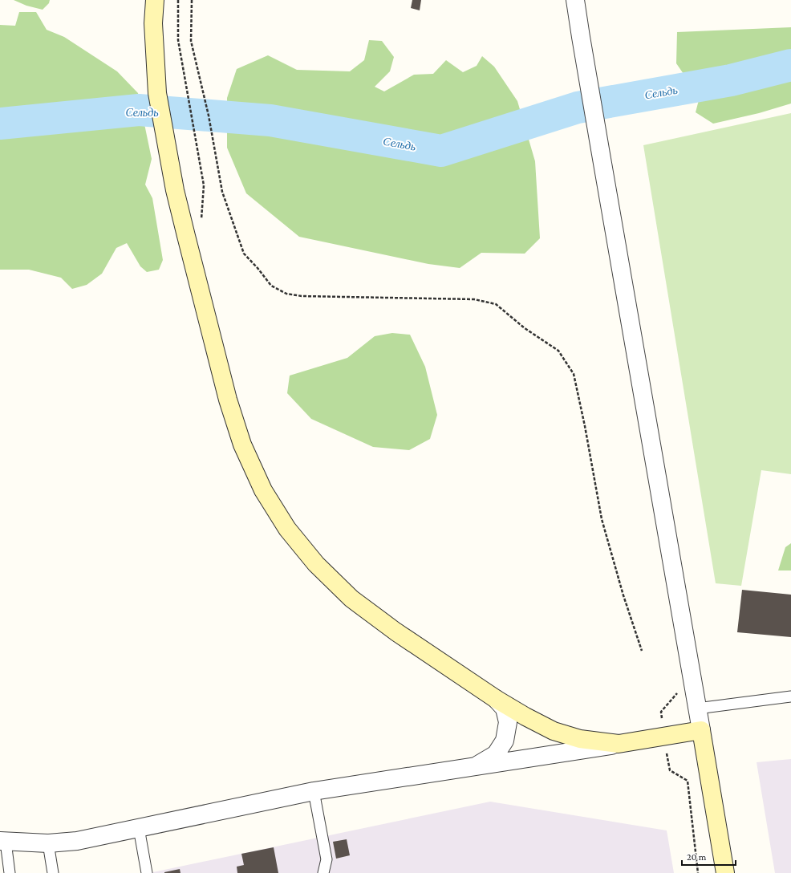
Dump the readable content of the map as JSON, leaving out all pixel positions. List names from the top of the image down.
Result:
{
  "water": ["Сельдь"],
  "scale_bar": "20 m"
}
